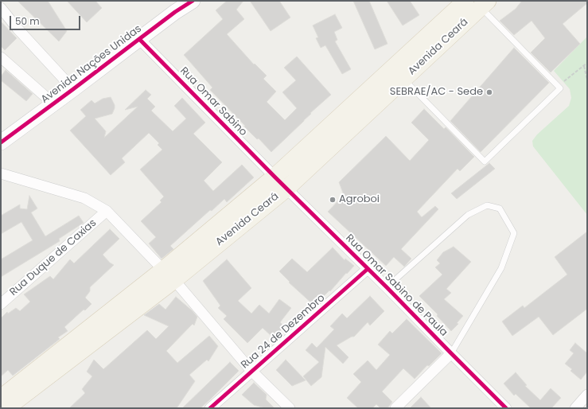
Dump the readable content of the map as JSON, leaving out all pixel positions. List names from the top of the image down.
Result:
{
  "streets": {
    "main road": ["Avenida Ceará"],
    "street": [
      "Avenida Nações Unidas",
      "Rua Omar Sabino",
      "Rua Duque de Caxias",
      "Rua Omar Sabino de Paula",
      "Rua 24 de Dezembro"
    ]
  },
  "crossings": [
    ["Avenida Ceará", "Rua Omar Sabino"],
    ["Avenida Ceará", "Rua Omar Sabino de Paula"],
    ["Avenida Nações Unidas", "Rua Omar Sabino"],
    ["Rua Omar Sabino", "Rua Omar Sabino de Paula"],
    ["Rua Omar Sabino de Paula", "Rua 24 de Dezembro"]
  ],
  "places": ["SEBRAE/AC - Sede", "Agroboi"],
  "scale_bar": "50 m"
}
